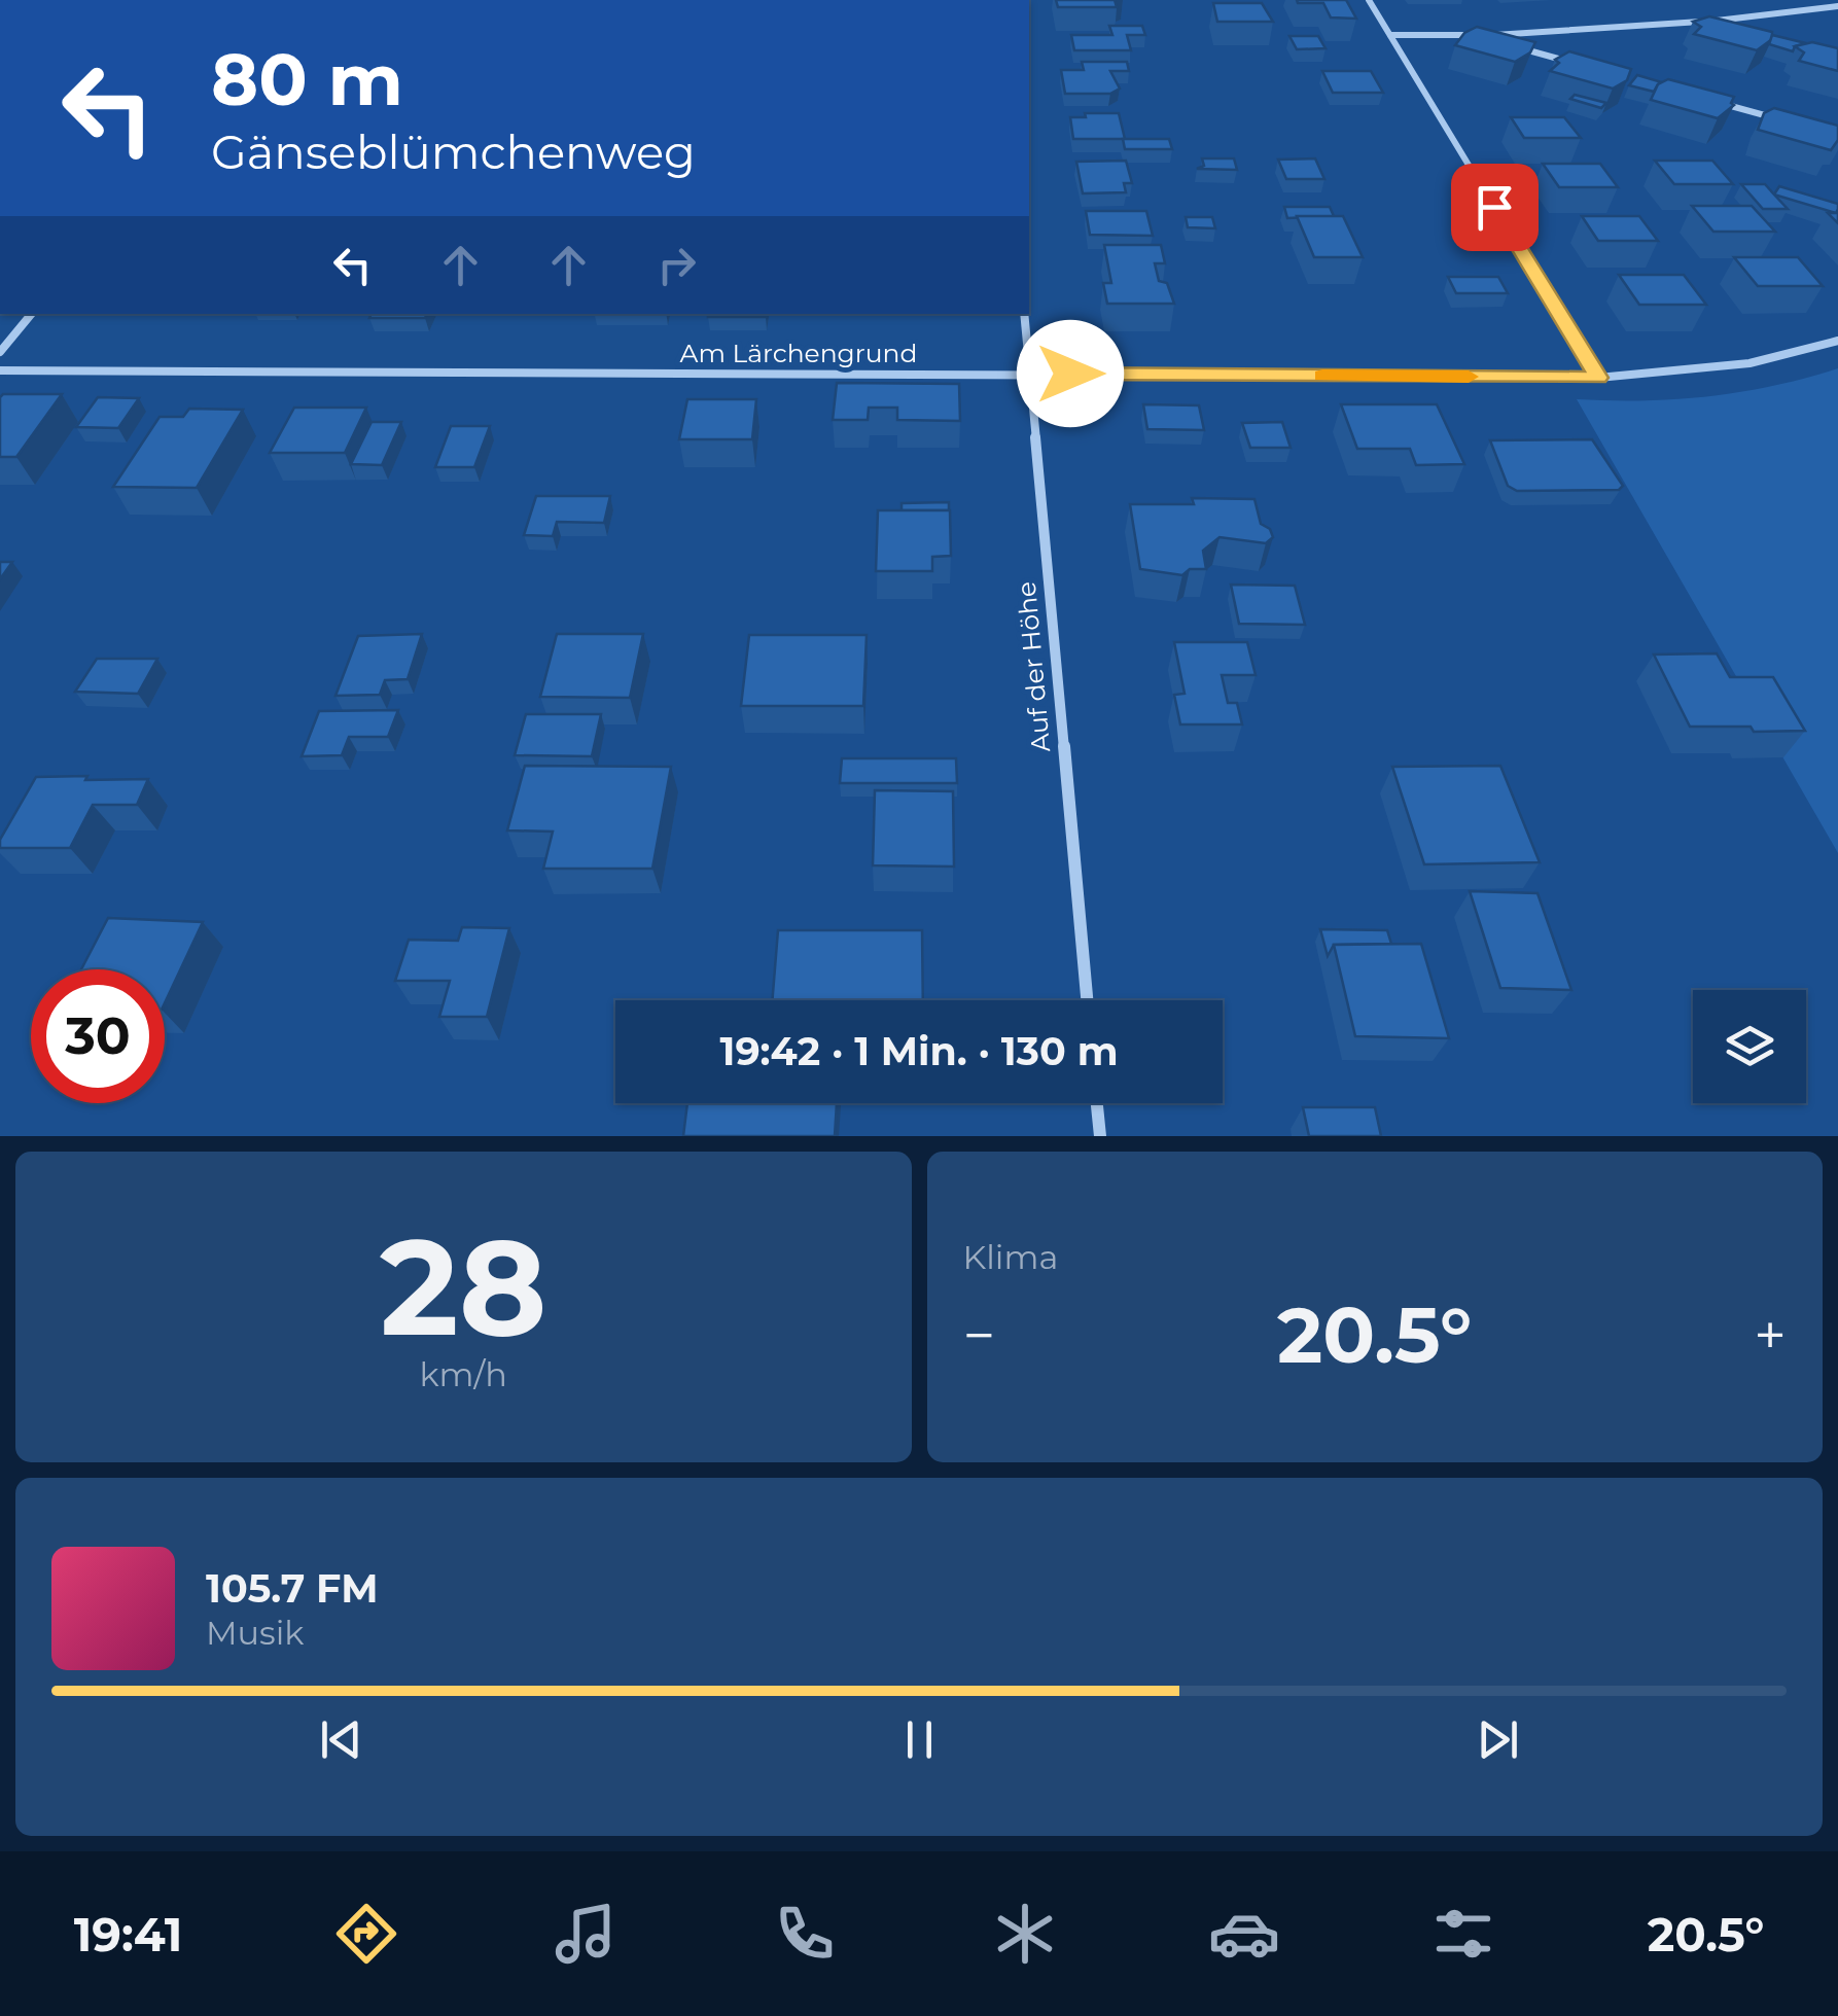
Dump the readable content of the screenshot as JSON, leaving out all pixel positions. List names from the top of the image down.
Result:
{
  "streets": {
    "street": ["Am Lärchengrund", "Auf der Höhe"]
  },
  "crossings": [
    ["Am Lärchengrund", "Auf der Höhe"]
  ],
  "page": {
    "turn": ["80 m", "Gänseblümchenweg"],
    "limit": "30",
    "trip": "19:42 · 1 Min. · 130 m",
    "tile": [
      ["28", "km/h"],
      "Klima"
    ],
    "heat": ["−", "20.5°", "+"],
    "song": ["105.7 FM", "Musik"],
    "tabs": ["19:41", "20.5°"]
  }
}
